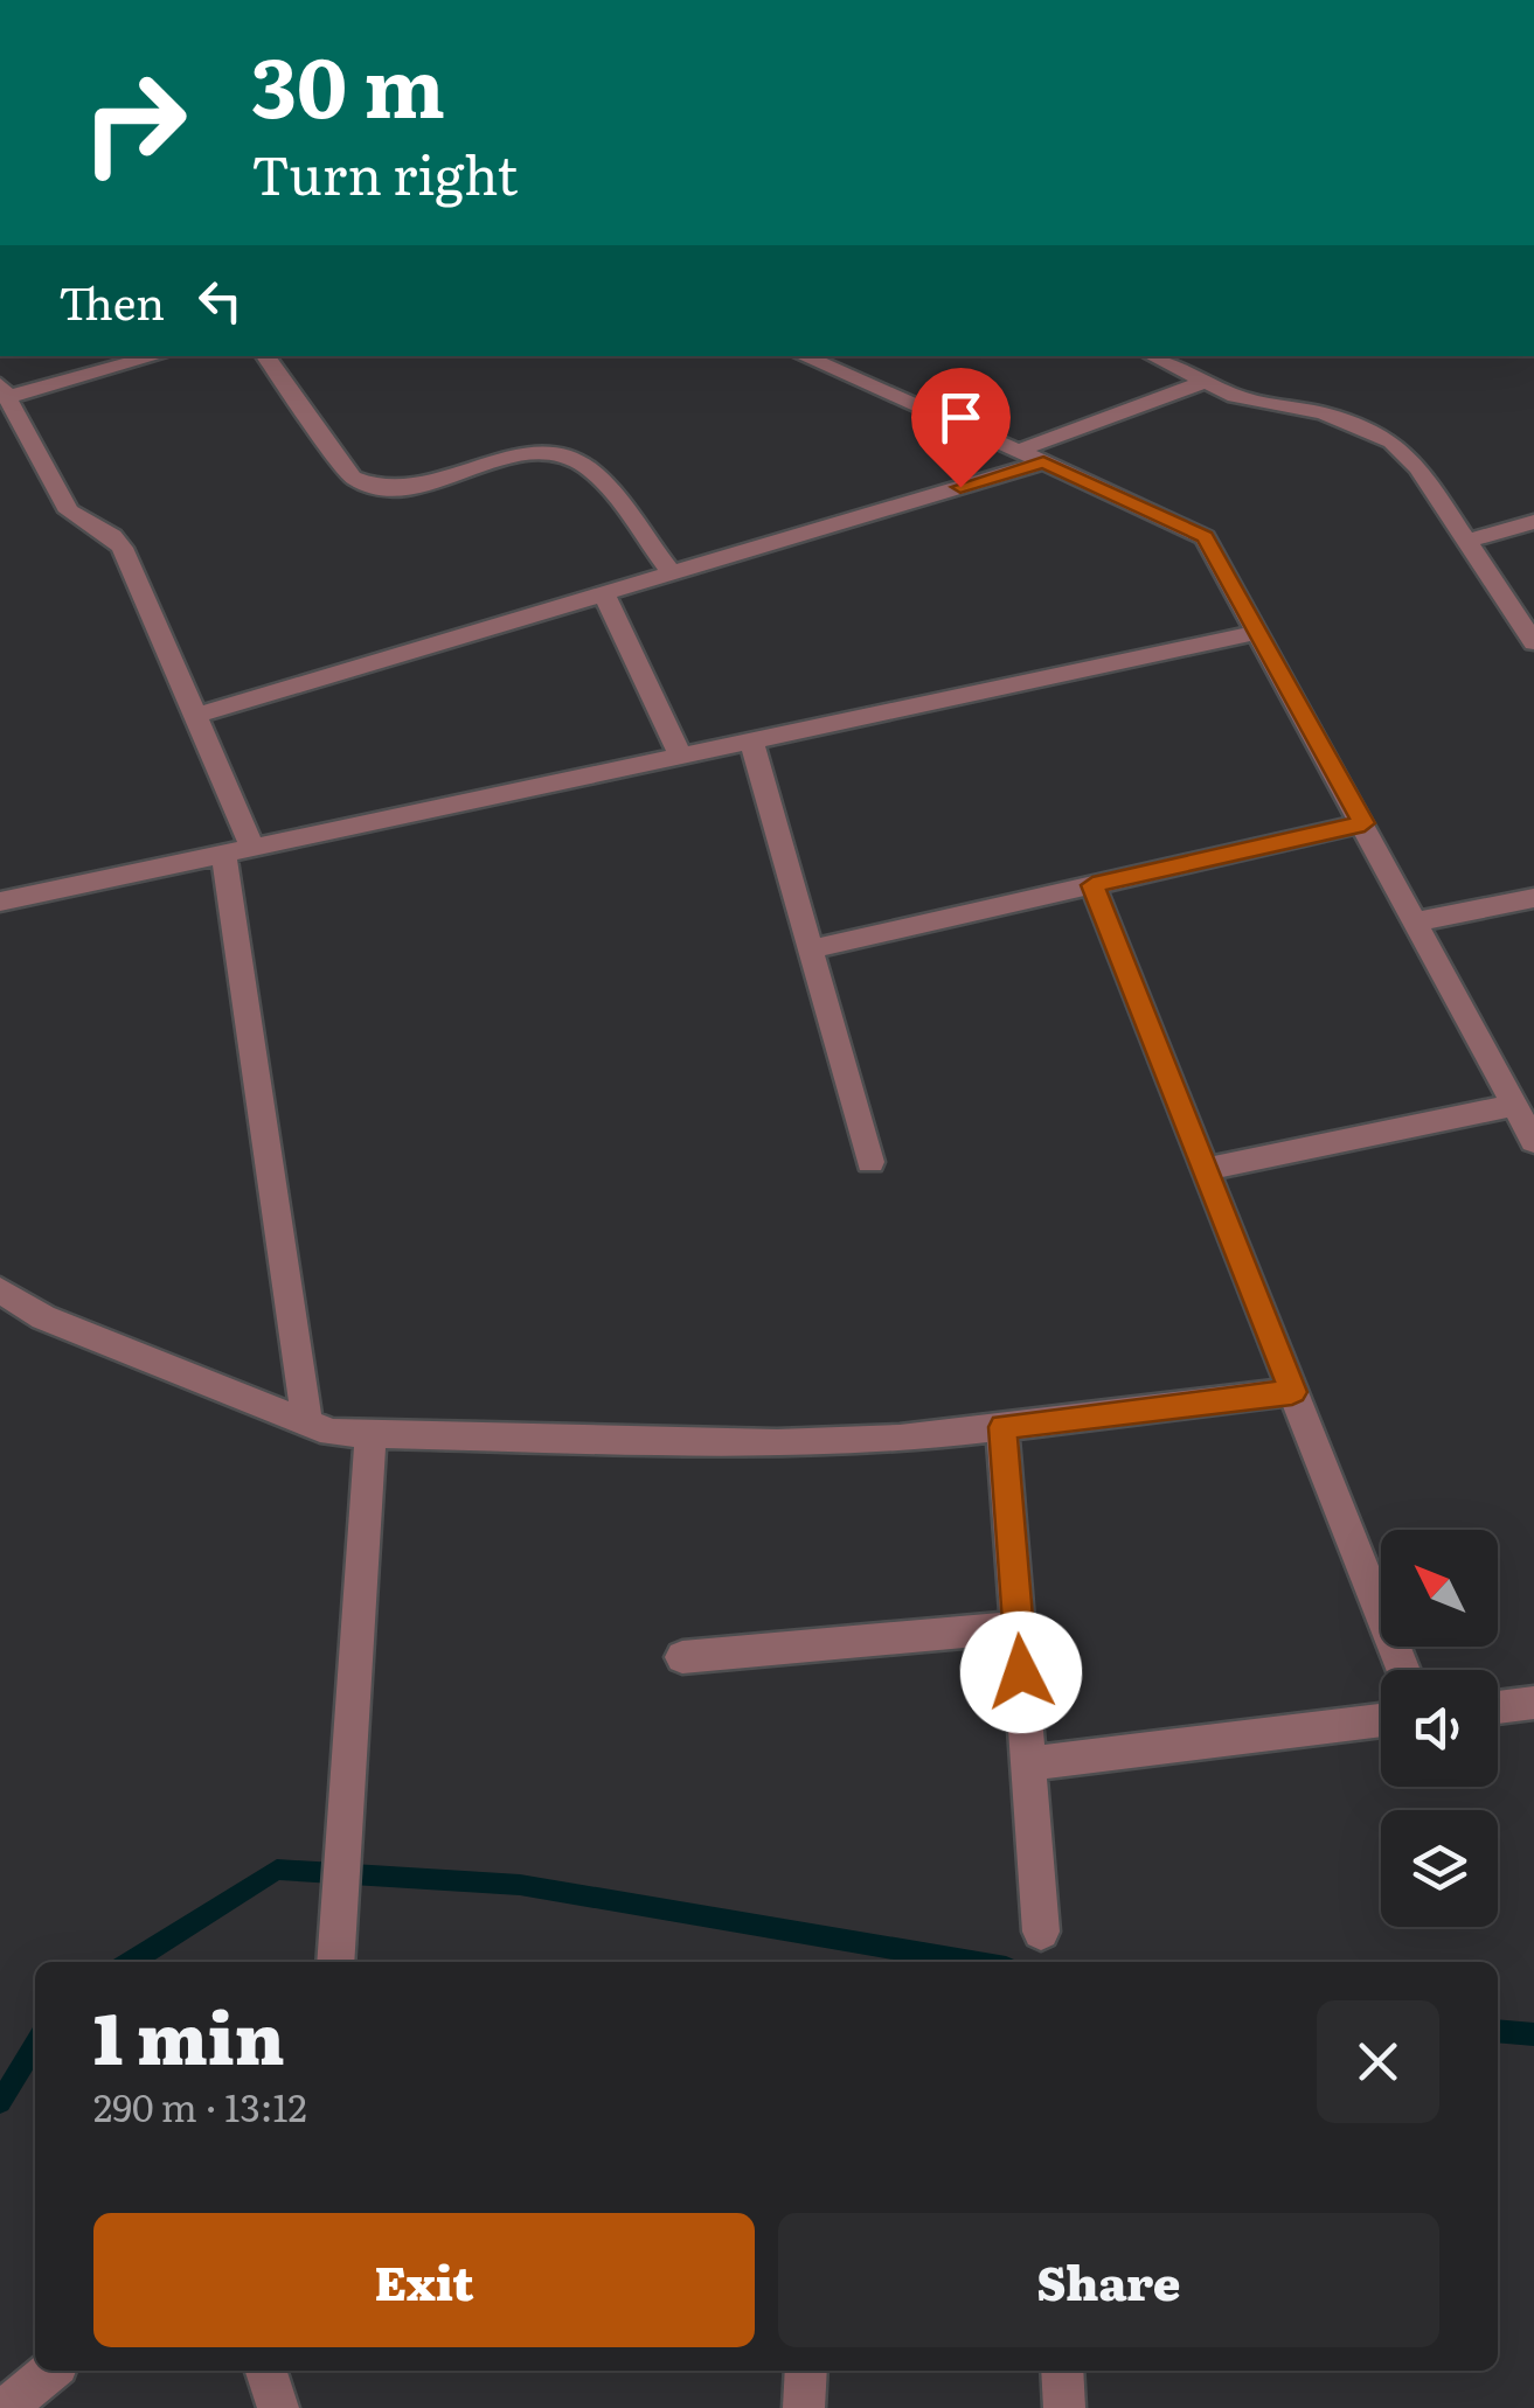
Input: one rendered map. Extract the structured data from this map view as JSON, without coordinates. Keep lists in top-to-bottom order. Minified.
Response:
{"north":"top left","page":{"turn":["30 m","Turn right"],"then":"Then","heading":["1 min","290 m · 13:12"],"buttons":["Exit","Share"]}}
